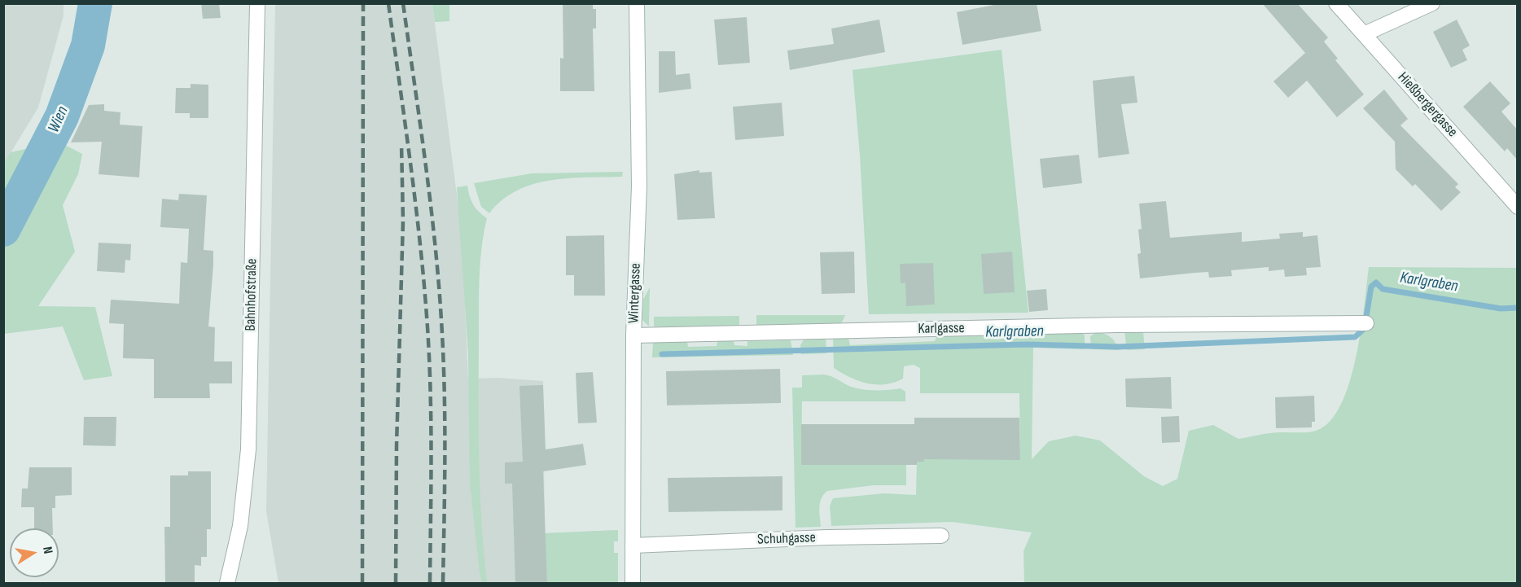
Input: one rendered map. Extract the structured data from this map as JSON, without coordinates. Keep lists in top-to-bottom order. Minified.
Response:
{"streets":{"street":["Hießbergergasse","Wintergasse","Bahnhofstraße","Karlgasse","Schuhgasse"]},"crossings":[["Wintergasse","Karlgasse"],["Wintergasse","Schuhgasse"]],"water":["Wien","Karlgraben"],"north":"right"}
